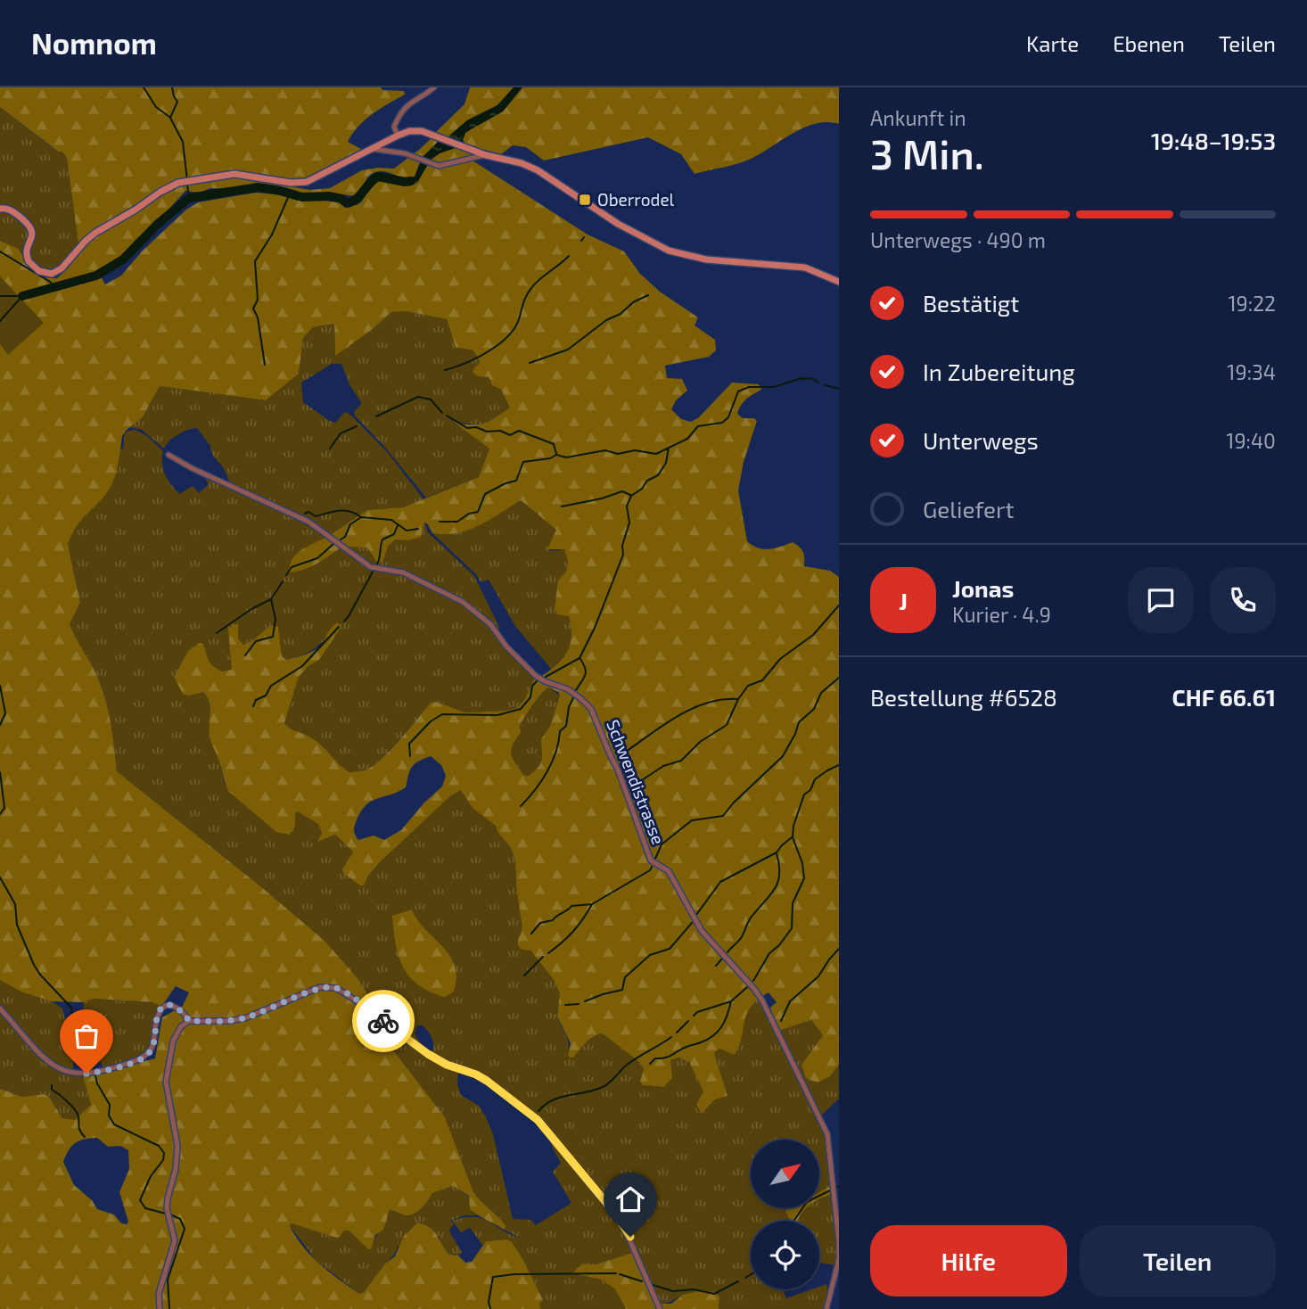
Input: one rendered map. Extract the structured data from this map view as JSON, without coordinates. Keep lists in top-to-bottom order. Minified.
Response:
{"streets":{"street":["Schwendistrasse"]},"places":{"transit":["Oberrodel"]},"north":"top right","page":{"header":"Nomnom","nav":["Karte","Ebenen","Teilen"],"heading":["3 Min.","Ankunft in","19:48–19:53"],"panel":["Jonas","Kurier · 4.9","Bestellung #6528","CHF 66.61"],"bar":"Unterwegs · 490 m","list":[["Bestätigt","19:22"],["In Zubereitung","19:34"],["Unterwegs","19:40"],"Geliefert"],"round":"J","buttons":["Hilfe","Teilen"]}}
